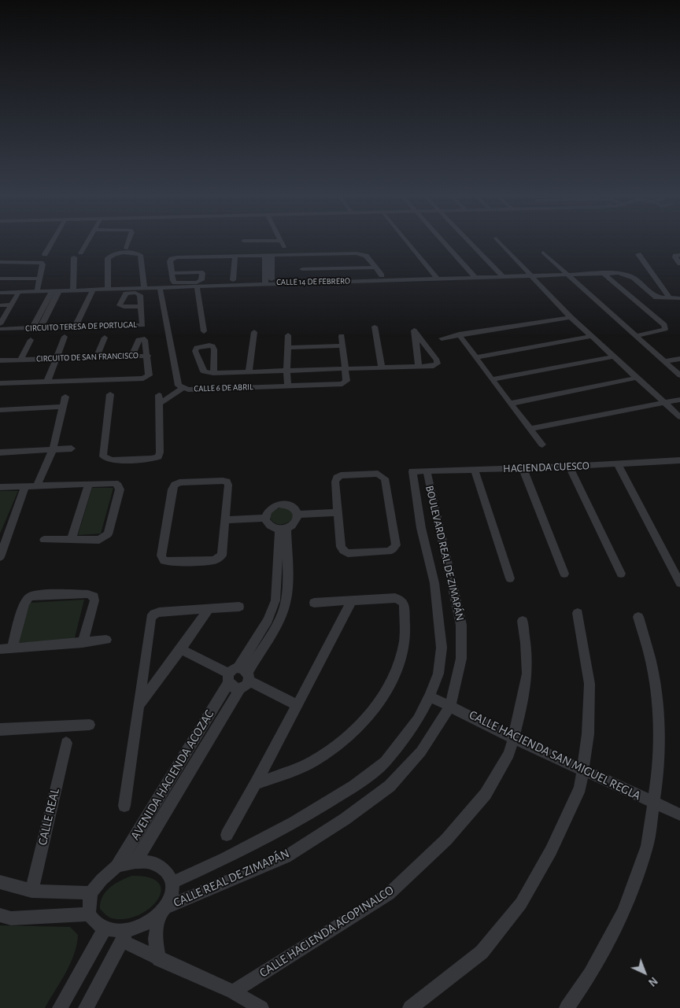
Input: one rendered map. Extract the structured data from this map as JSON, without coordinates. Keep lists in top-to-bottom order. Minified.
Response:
{"streets":{"street":["CALLE 14 DE FEBRERO","CIRCUITO TERESA DE PORTUGAL","CIRCUITO DE SAN FRANCISCO","CALLE 6 DE ABRIL","HACIENDA CUESCO","BOULEVARD REAL DE ZIMAPÁN","CALLE HACIENDA SAN MIGUEL REGLA","AVENIDA HACIENDA ACOZAC","CALLE REAL","CALLE REAL DE ZIMAPÁN","CALLE HACIENDA ACOPINALCO"]},"crossings":[["CALLE 14 DE FEBRERO","CALLE 6 DE ABRIL"],["HACIENDA CUESCO","BOULEVARD REAL DE ZIMAPÁN"],["BOULEVARD REAL DE ZIMAPÁN","CALLE HACIENDA SAN MIGUEL REGLA"],["BOULEVARD REAL DE ZIMAPÁN","CALLE REAL DE ZIMAPÁN"],["CALLE HACIENDA SAN MIGUEL REGLA","CALLE REAL DE ZIMAPÁN"],["CALLE HACIENDA SAN MIGUEL REGLA","CALLE HACIENDA ACOPINALCO"],["AVENIDA HACIENDA ACOZAC","CALLE REAL DE ZIMAPÁN"]],"north":"bottom right"}
